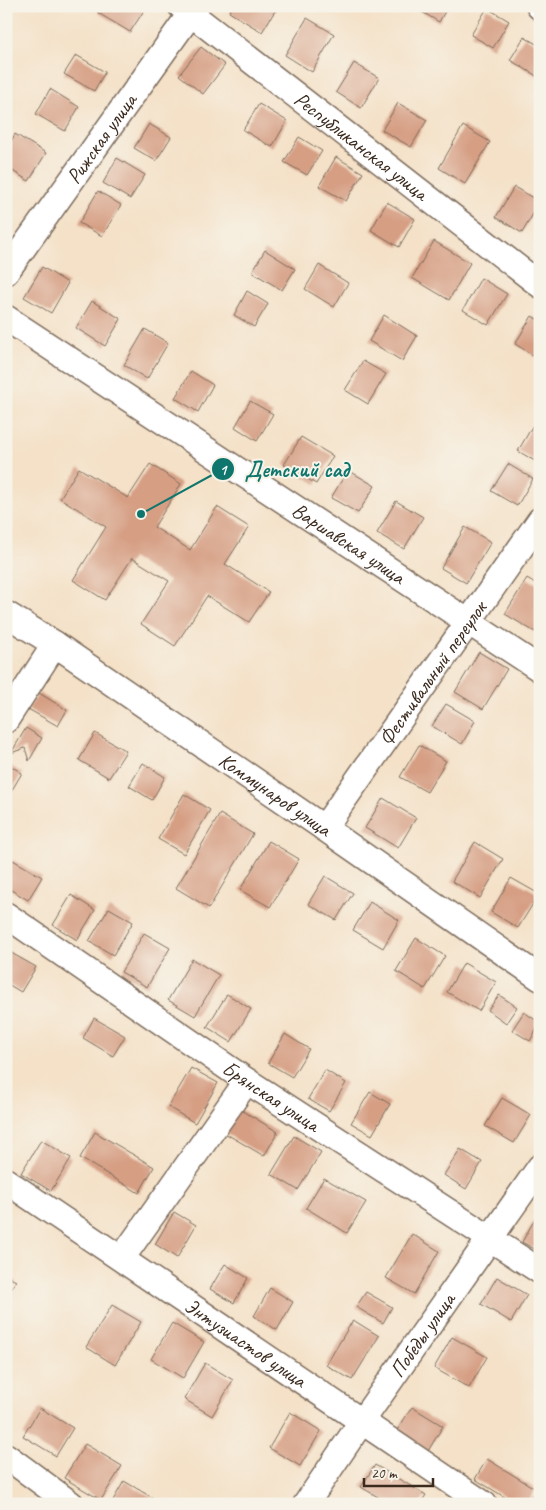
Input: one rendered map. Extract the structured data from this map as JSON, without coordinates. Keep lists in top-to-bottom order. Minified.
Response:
{"streets":{"street":["Рижская улица","Республиканская улица","Варшавская улица","Фестивальный переулок","Коммунаров улица","Брянская улица","Победы улица","Энтузиастов улица"]},"crossings":[["Рижская улица","Республиканская улица"],["Варшавская улица","Фестивальный переулок"],["Фестивальный переулок","Коммунаров улица"],["Брянская улица","Победы улица"],["Победы улица","Энтузиастов улица"]],"places":["Детский сад"],"scale_bar":"20 m"}
